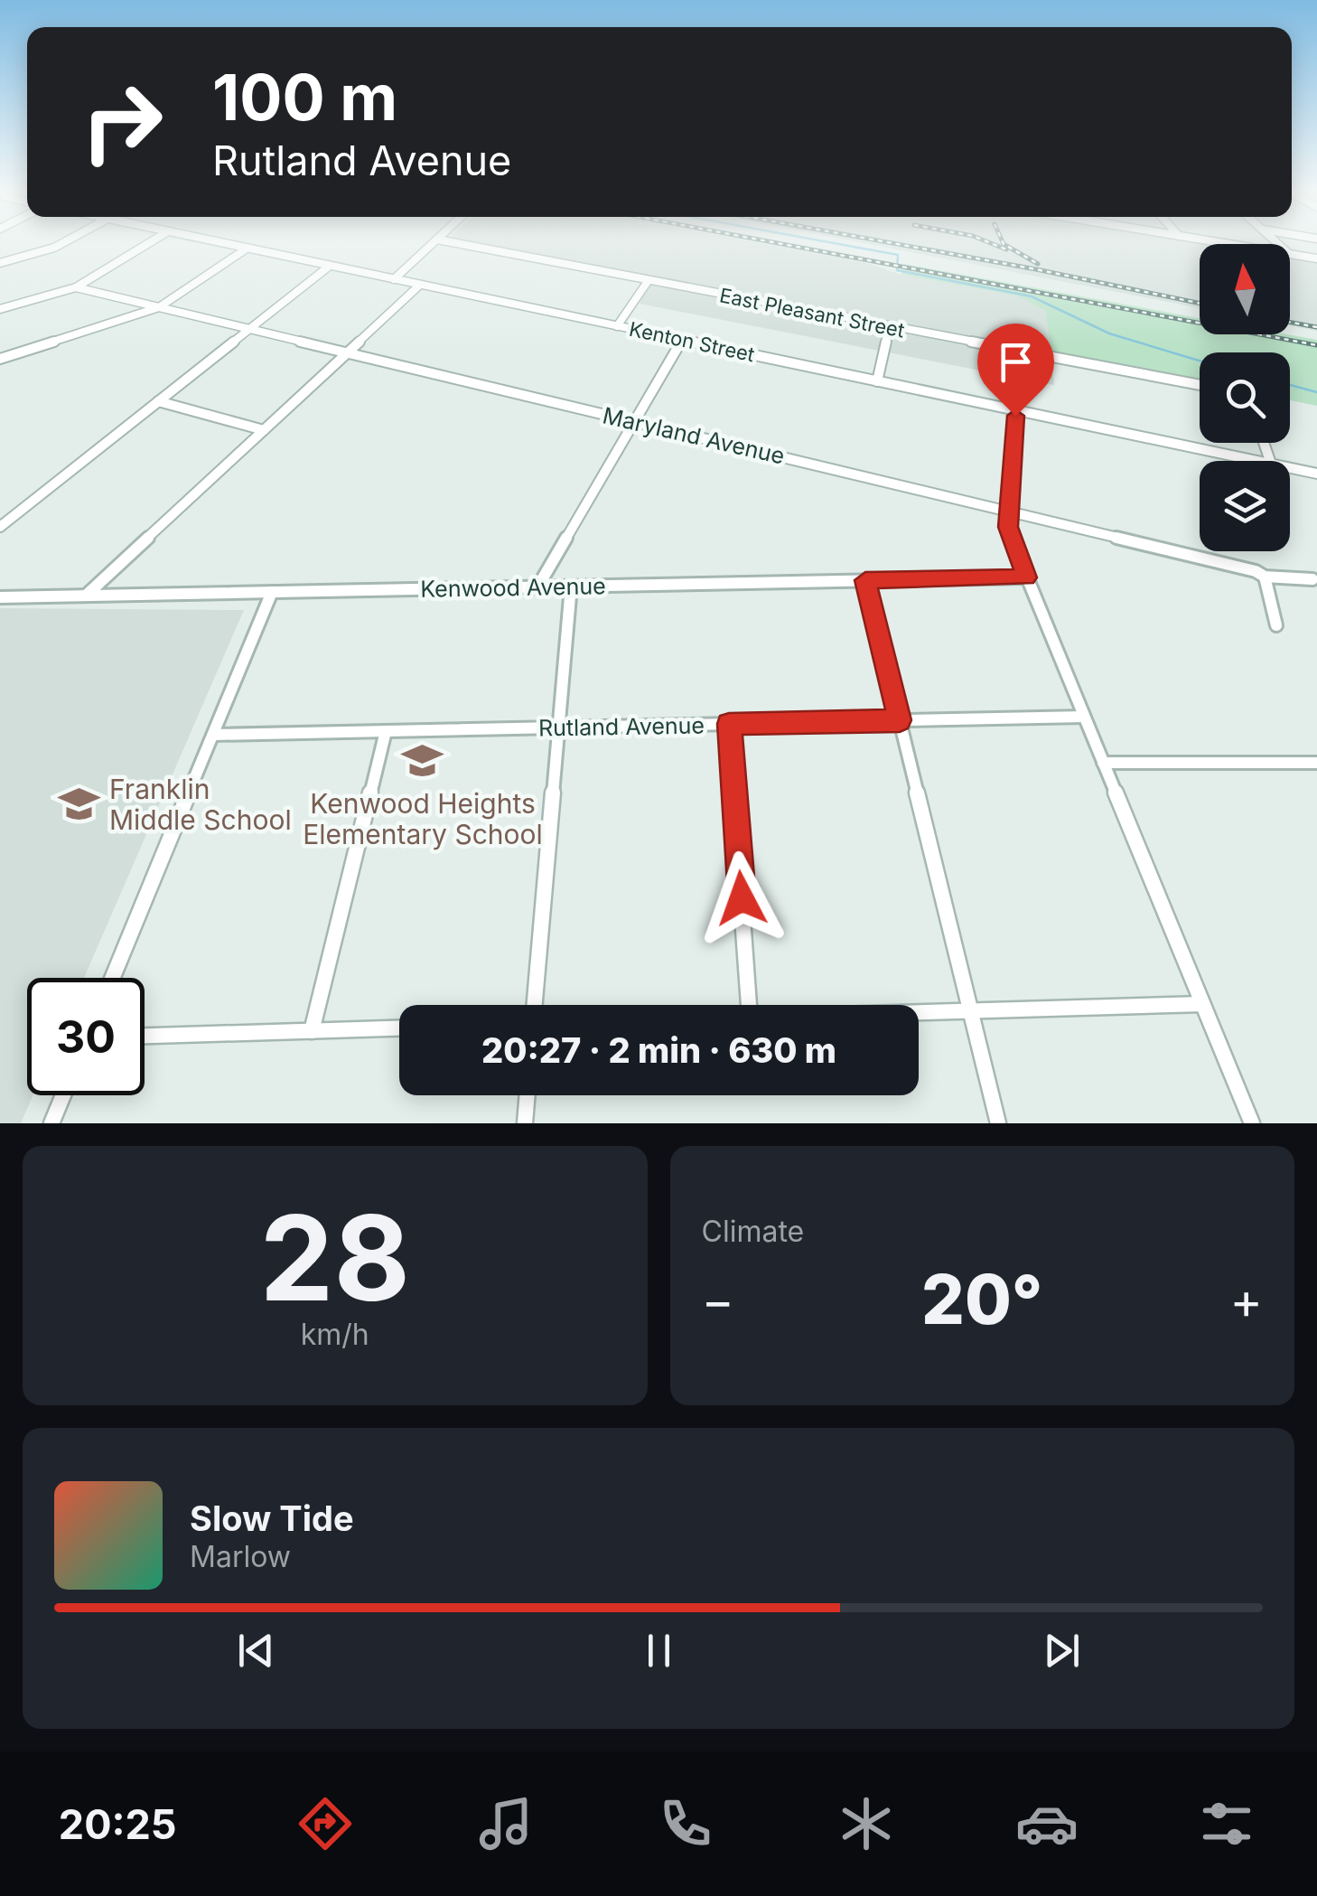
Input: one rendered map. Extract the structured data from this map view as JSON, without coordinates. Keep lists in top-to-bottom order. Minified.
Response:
{"streets":{"street":["East Pleasant Street","Kenton Street","Maryland Avenue","Kenwood Avenue","Rutland Avenue"]},"places":{"school or university":["Kenwood Heights Elementary School","Franklin Middle School"]},"north":"top","page":{"turn":["100 m","Rutland Avenue"],"limit":"30","trip":"20:27 · 2 min · 630 m","tile":[["28","km/h"],"Climate"],"heat":["−","20°","+"],"song":["Slow Tide","Marlow"],"tabs":"20:25"}}
